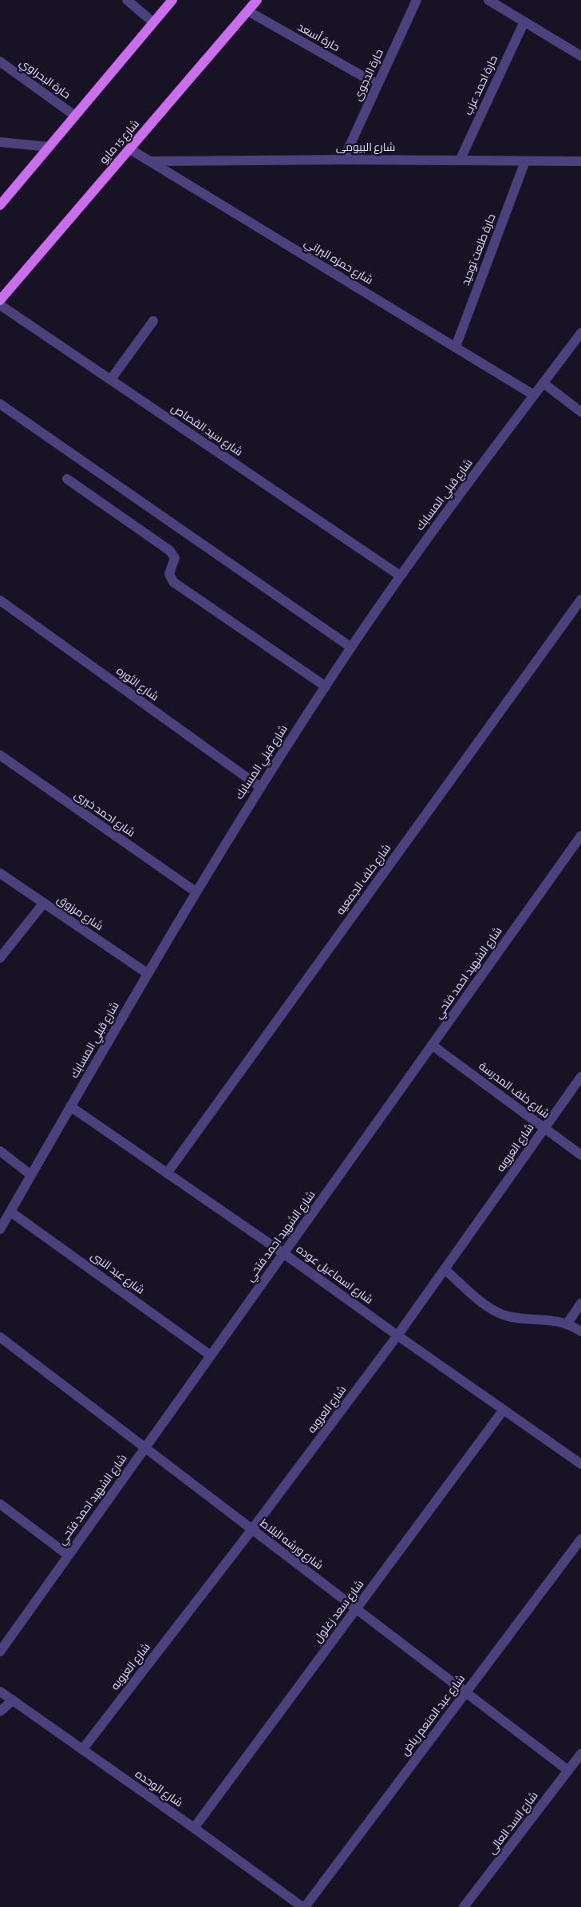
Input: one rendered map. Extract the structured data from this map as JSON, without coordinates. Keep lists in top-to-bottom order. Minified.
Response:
{"streets":{"main road":["شارع 15 مايو"],"street":["حارة أسعد","حارة الدجوى","حارة البحراوي","حارة احمد عزب","شارع البيومى","حارة طلعت توحيد","شارع حمزه البراني","شارع سيد القصاص","شارع قبلي المسابك","شارع الثوره","شارع احمد خيرى","شارع خلف الجمعيه","شارع مرزوق","شارع الشهيد احمد فتحي","شارع خلف المدرسة","شارع العروبه","شارع عبد النبى","شارع اسماعيل عوده","شارع ورشه البلاط","شارع سعد زغلول","شارع عبد المنعم رياض","شارع الوحده","شارع السد العالى"]},"crossings":[["حارة أسعد","حارة الدجوى"],["حارة أسعد","شارع 15 مايو"],["حارة الدجوى","شارع البيومى"],["حارة احمد عزب","شارع البيومى"],["شارع 15 مايو","شارع حمزه البراني"],["شارع البيومى","حارة طلعت توحيد"],["شارع البيومى","شارع حمزه البراني"],["حارة طلعت توحيد","شارع حمزه البراني"],["شارع حمزه البراني","شارع قبلي المسابك"],["شارع سيد القصاص","شارع قبلي المسابك"],["شارع قبلي المسابك","شارع الثوره"],["شارع قبلي المسابك","شارع احمد خيرى"],["شارع قبلي المسابك","شارع مرزوق"],["شارع قبلي المسابك","شارع عبد النبى"],["شارع قبلي المسابك","شارع اسماعيل عوده"],["شارع خلف الجمعيه","شارع اسماعيل عوده"],["شارع الشهيد احمد فتحي","شارع خلف المدرسة"],["شارع الشهيد احمد فتحي","شارع عبد النبى"],["شارع الشهيد احمد فتحي","شارع اسماعيل عوده"],["شارع الشهيد احمد فتحي","شارع ورشه البلاط"],["شارع خلف المدرسة","شارع العروبه"],["شارع العروبه","شارع اسماعيل عوده"],["شارع العروبه","شارع ورشه البلاط"],["شارع العروبه","شارع الوحده"],["شارع اسماعيل عوده","شارع سعد زغلول"],["شارع ورشه البلاط","شارع سعد زغلول"],["شارع ورشه البلاط","شارع عبد المنعم رياض"],["شارع ورشه البلاط","شارع السد العالى"],["شارع سعد زغلول","شارع الوحده"],["شارع عبد المنعم رياض","شارع الوحده"]]}
